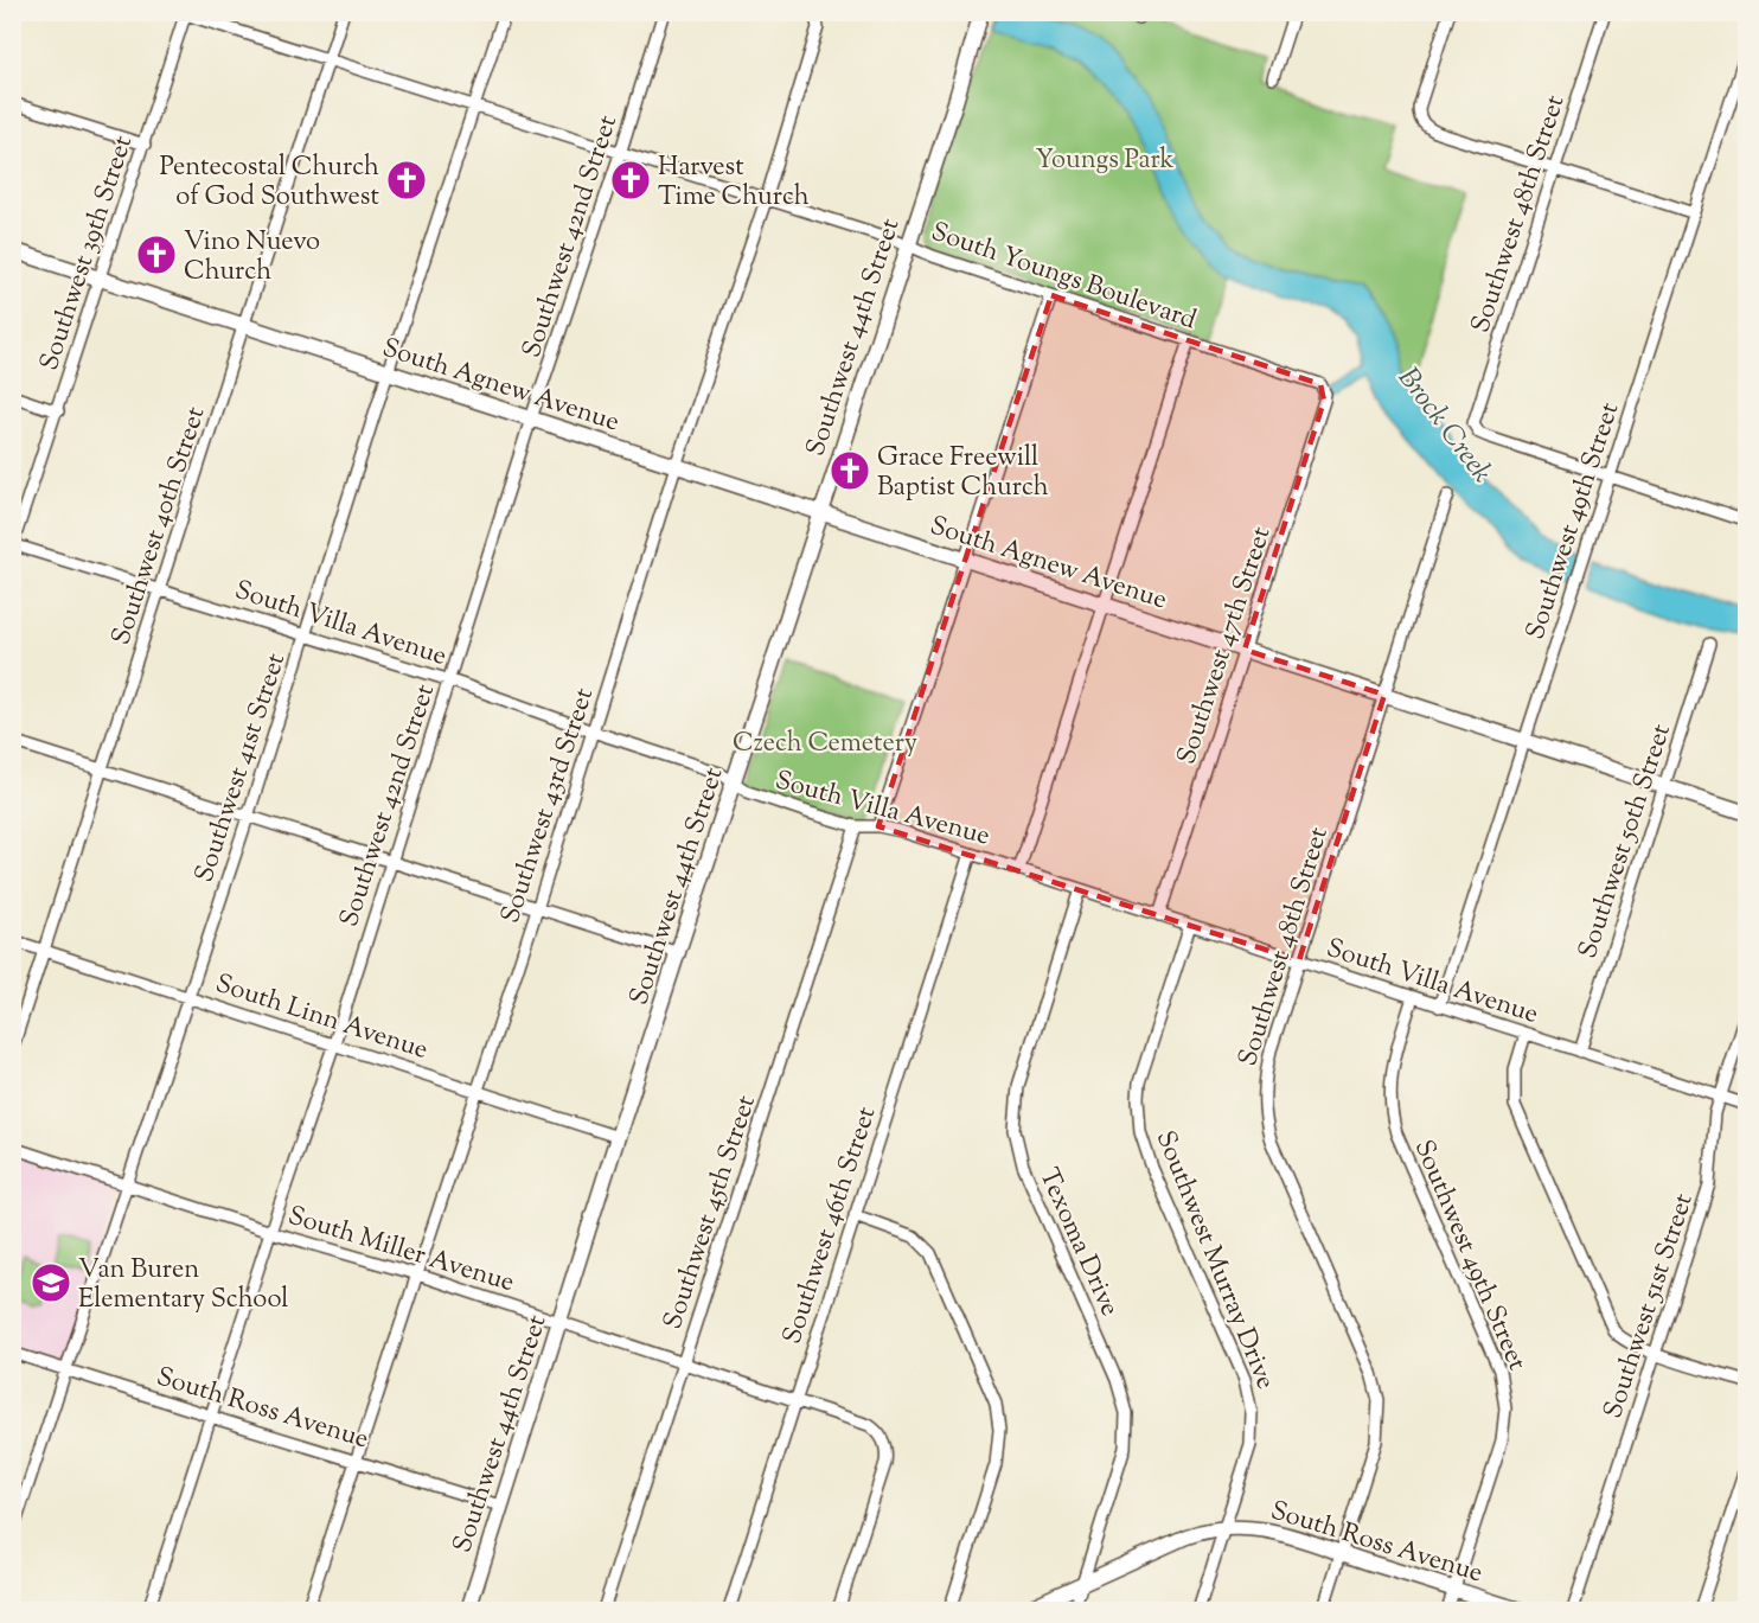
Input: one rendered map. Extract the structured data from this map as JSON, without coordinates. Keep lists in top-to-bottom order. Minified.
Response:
{"streets":{"street":["Southwest 48th Street","Southwest 42nd Street","Southwest 39th Street","South Youngs Boulevard","Southwest 44th Street","South Agnew Avenue","Southwest 49th Street","Southwest 40th Street","South Villa Avenue","Southwest 47th Street","Southwest 41st Street","Southwest 43rd Street","Southwest 50th Street","South Linn Avenue","Southwest 45th Street","Southwest 46th Street","Texoma Drive","South Miller Avenue","Southwest Murray Drive","Southwest 51st Street","South Ross Avenue"]},"crossings":[["Southwest 48th Street","South Agnew Avenue"],["Southwest 48th Street","Southwest 49th Street"],["Southwest 48th Street","South Villa Avenue"],["Southwest 48th Street","South Ross Avenue"],["Southwest 42nd Street","South Youngs Boulevard"],["Southwest 42nd Street","South Agnew Avenue"],["Southwest 42nd Street","South Villa Avenue"],["Southwest 42nd Street","South Linn Avenue"],["Southwest 42nd Street","South Miller Avenue"],["Southwest 42nd Street","South Ross Avenue"],["Southwest 39th Street","South Youngs Boulevard"],["Southwest 39th Street","South Agnew Avenue"],["Southwest 39th Street","South Villa Avenue"],["South Youngs Boulevard","Southwest 44th Street"],["South Youngs Boulevard","Southwest 40th Street"],["South Youngs Boulevard","Southwest 47th Street"],["South Youngs Boulevard","Southwest 41st Street"],["South Youngs Boulevard","Southwest 43rd Street"],["Southwest 44th Street","South Agnew Avenue"],["Southwest 44th Street","South Villa Avenue"],["Southwest 44th Street","South Linn Avenue"],["Southwest 44th Street","South Miller Avenue"],["Southwest 44th Street","South Ross Avenue"],["South Agnew Avenue","Southwest 49th Street"],["South Agnew Avenue","Southwest 40th Street"],["South Agnew Avenue","Southwest 47th Street"],["South Agnew Avenue","Southwest 41st Street"],["South Agnew Avenue","Southwest 43rd Street"],["South Agnew Avenue","Southwest 50th Street"],["Southwest 49th Street","South Villa Avenue"],["Southwest 49th Street","South Ross Avenue"],["Southwest 40th Street","South Villa Avenue"],["Southwest 40th Street","South Linn Avenue"],["South Villa Avenue","Southwest 47th Street"],["South Villa Avenue","Southwest 41st Street"],["South Villa Avenue","Southwest 43rd Street"],["South Villa Avenue","Southwest 50th Street"],["South Villa Avenue","Southwest 45th Street"],["South Villa Avenue","Southwest 46th Street"],["South Villa Avenue","Texoma Drive"],["South Villa Avenue","Southwest Murray Drive"],["South Villa Avenue","Southwest 51st Street"],["Southwest 41st Street","South Linn Avenue"],["Southwest 41st Street","South Miller Avenue"],["Southwest 41st Street","South Ross Avenue"],["Southwest 43rd Street","South Linn Avenue"],["Southwest 43rd Street","South Miller Avenue"],["Southwest 43rd Street","South Ross Avenue"],["Southwest 45th Street","South Miller Avenue"],["Southwest 46th Street","South Miller Avenue"],["Texoma Drive","South Ross Avenue"],["Southwest Murray Drive","South Ross Avenue"]],"water":["Brock Creek"],"parks":["Youngs Park","Czech Cemetery"],"places":{"church":["Pentecostal Church of God Southwest","Harvest Time Church","Vino Nuevo Church","Grace Freewill Baptist Church"],"school or university":["Van Buren Elementary School"]}}
